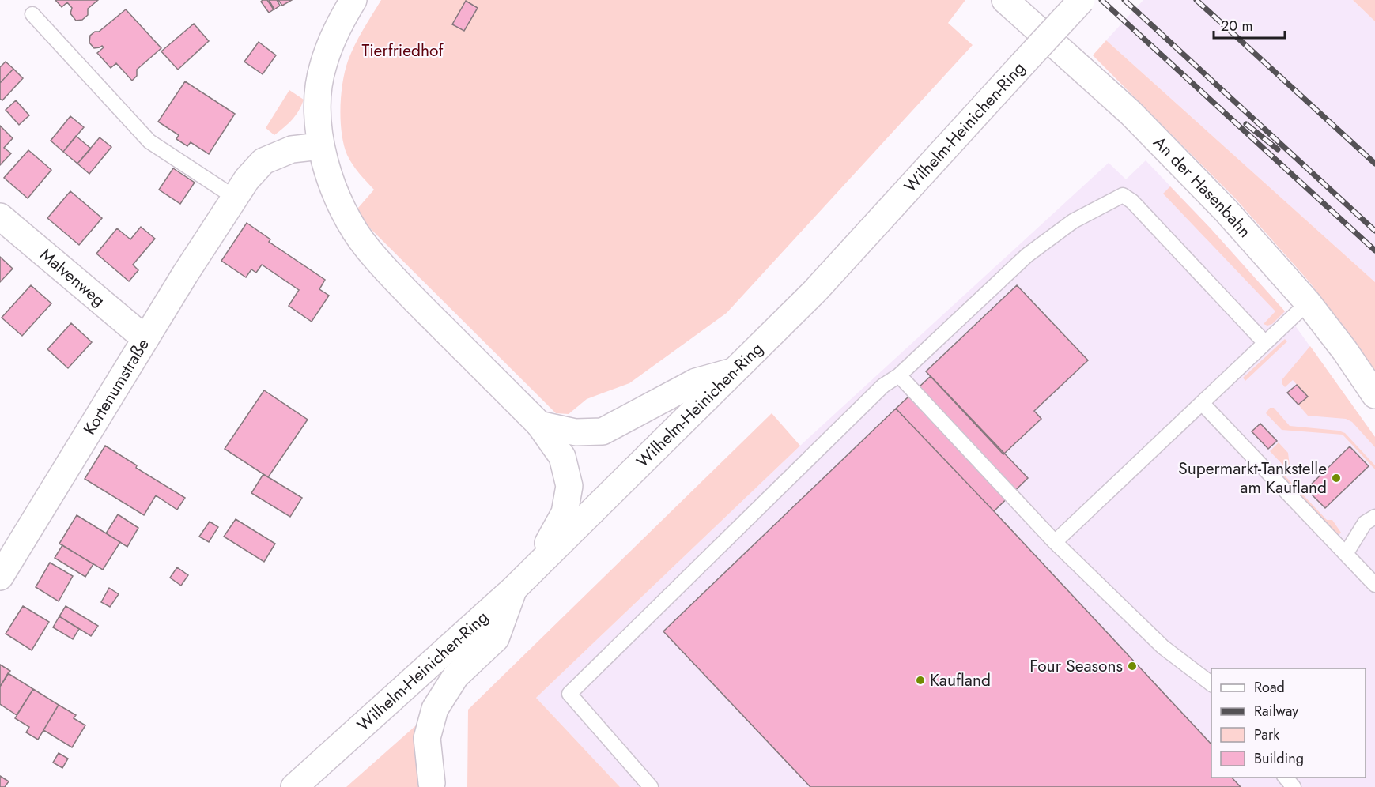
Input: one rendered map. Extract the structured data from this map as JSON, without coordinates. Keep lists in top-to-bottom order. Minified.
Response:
{"streets":{"street":["Wilhelm-Heinichen-Ring","An der Hasenbahn","Malvenweg","Kortenumstraße"]},"crossings":[["Malvenweg","Kortenumstraße"]],"parks":["Tierfriedhof"],"places":["Supermarkt-Tankstelle am Kaufland","Four Seasons","Kaufland"],"legend":["Road","Railway","Park","Building"],"scale_bar":"20 m"}
